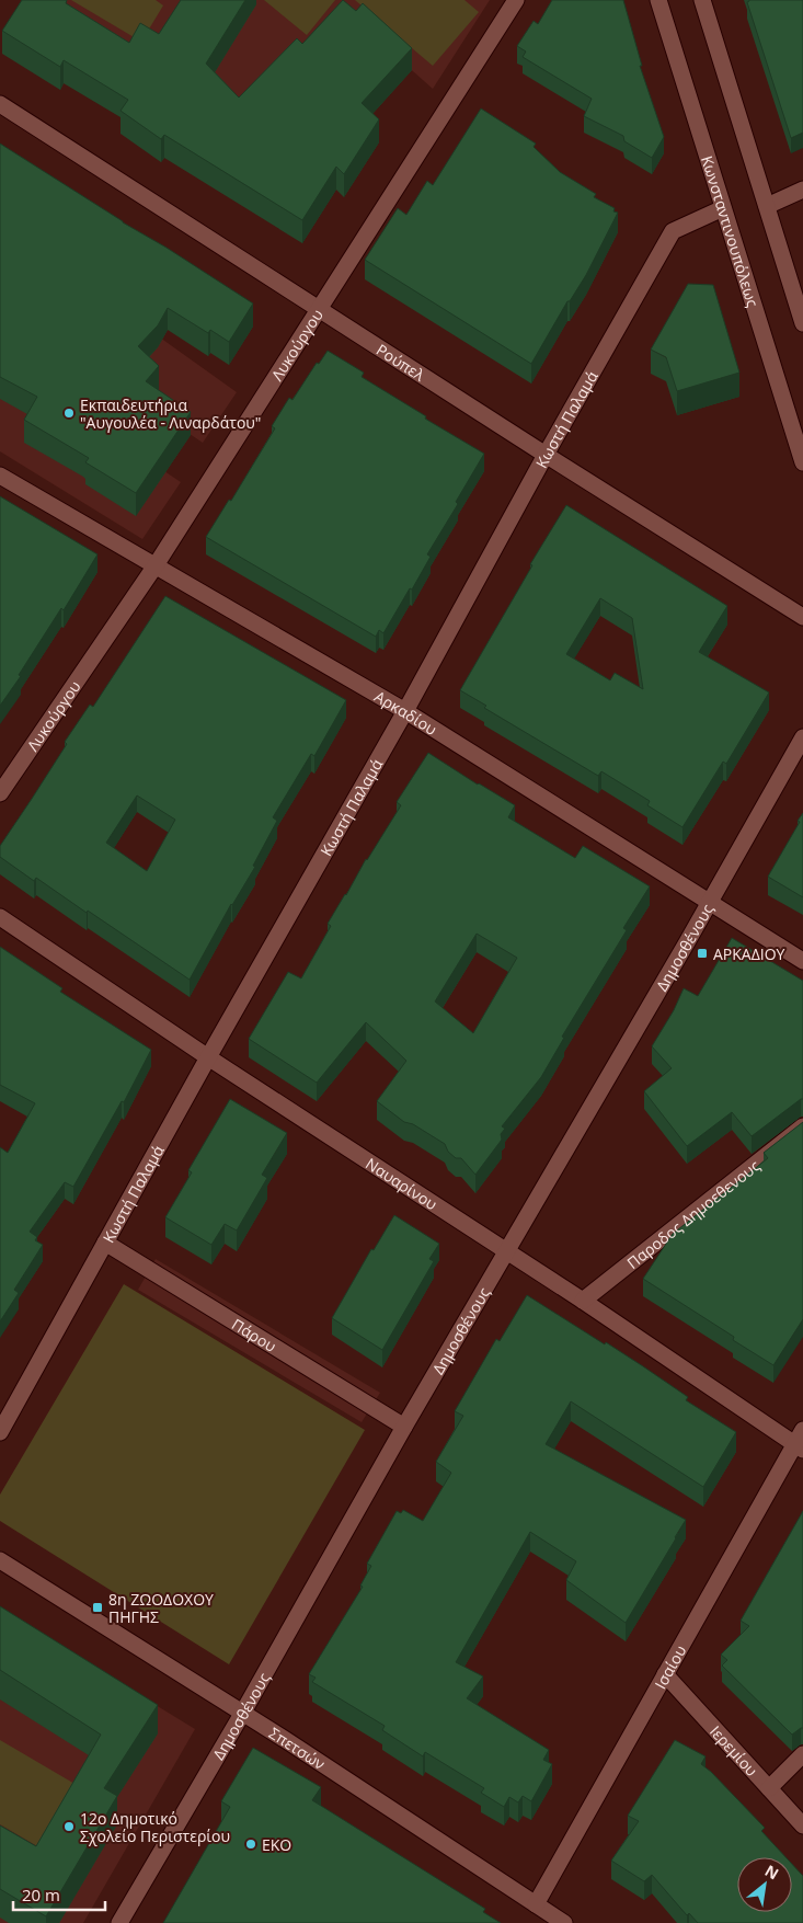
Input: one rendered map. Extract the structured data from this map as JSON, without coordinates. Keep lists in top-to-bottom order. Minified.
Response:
{"streets":{"street":["Κωνσταντινουπόλεως","Λυκούργου","Ρούπελ","Κωστή Παλαμά","Αρκαδίου","Δημοσθένους","Ναυαρίνου","Παροδος Δημοεθενους","Πάρου","Ισαίου","Σπετσών","Ιερεμίου"]},"crossings":[["Κωνσταντινουπόλεως","Κωστή Παλαμά"],["Λυκούργου","Ρούπελ"],["Λυκούργου","Αρκαδίου"],["Ρούπελ","Κωστή Παλαμά"],["Κωστή Παλαμά","Αρκαδίου"],["Κωστή Παλαμά","Ναυαρίνου"],["Κωστή Παλαμά","Πάρου"],["Αρκαδίου","Δημοσθένους"],["Δημοσθένους","Ναυαρίνου"],["Δημοσθένους","Πάρου"],["Δημοσθένους","Σπετσών"],["Ναυαρίνου","Παροδος Δημοεθενους"],["Ναυαρίνου","Ισαίου"],["Ισαίου","Σπετσών"],["Ισαίου","Ιερεμίου"]],"places":{"other":["Εκπαιδευτήρια \"Αυγουλέα - Λιναρδάτου\"","12ο Δημοτικό Σχολείο Περιστερίου","EKO"],"transit":["ΑΡΚΑΔΙΟΥ","8η ΖΩΟΔΟΧΟΥ ΠΗΓΗΣ"]},"scale_bar":"20 m","north":"top right"}
